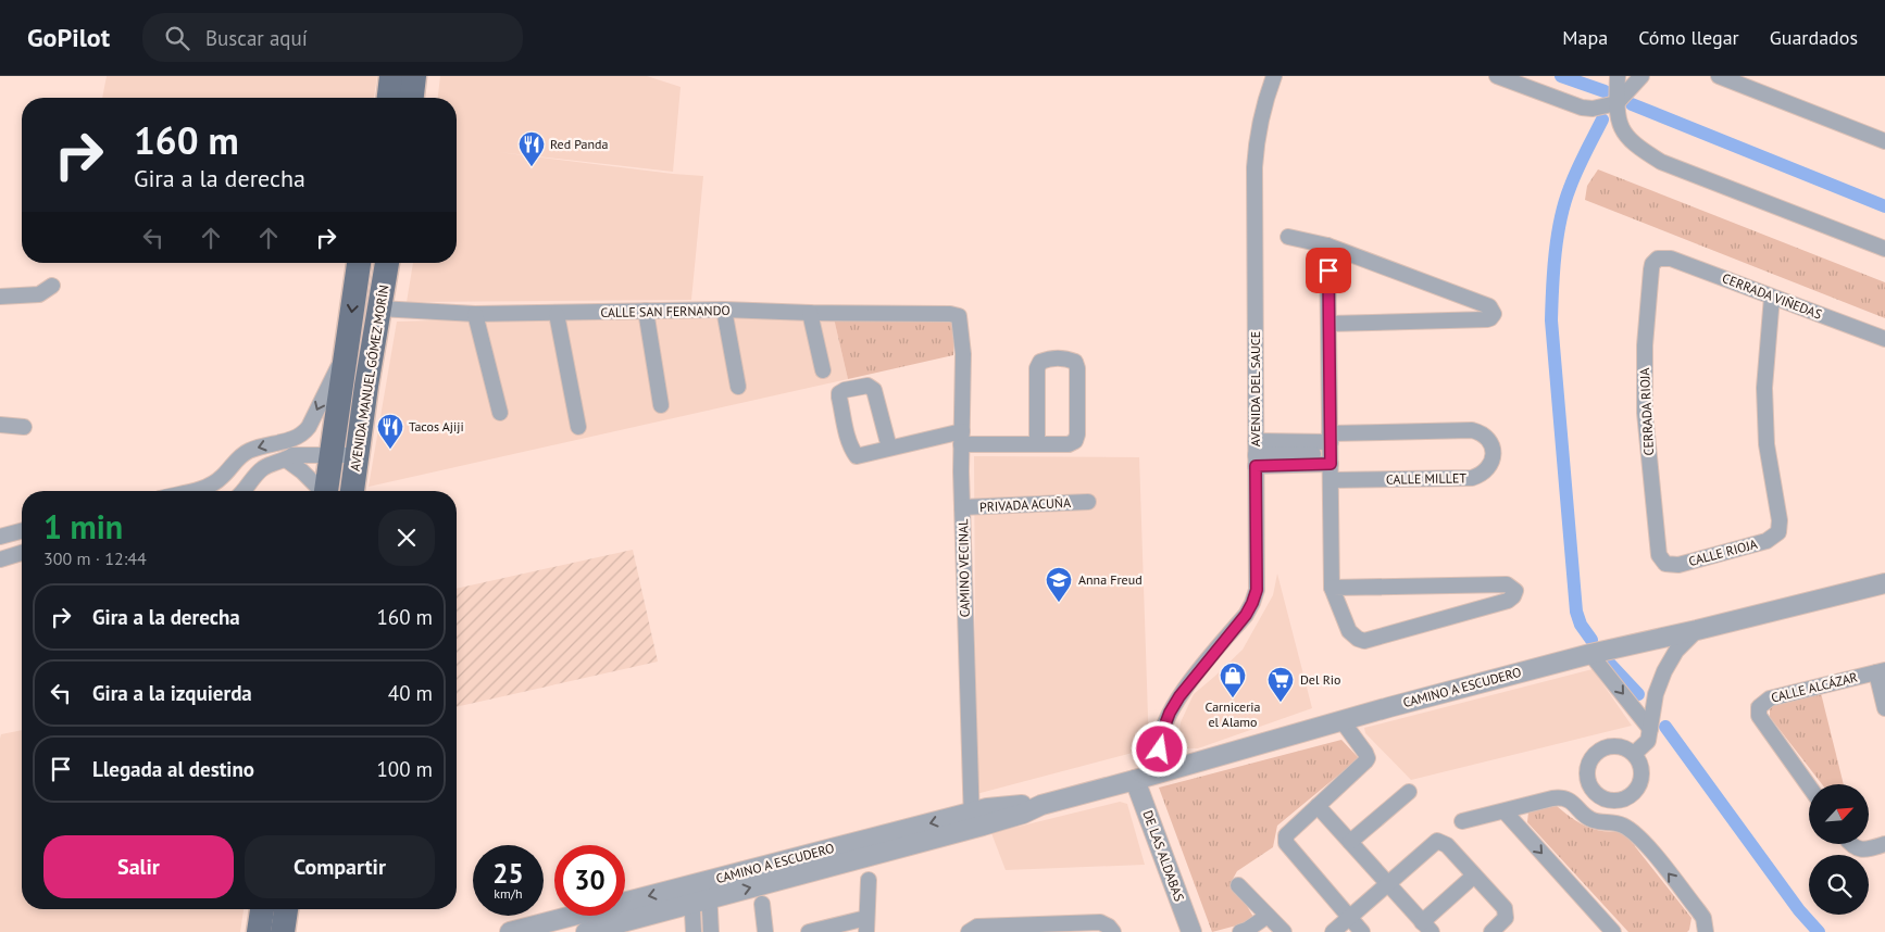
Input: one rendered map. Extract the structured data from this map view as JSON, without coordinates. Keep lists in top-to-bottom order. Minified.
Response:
{"streets":{"main road":["AVENIDA MANUEL GÓMEZ MORÍN"],"street":["CERRADA VIÑEDAS","CALLE SAN FERNANDO","AVENIDA DEL SAUCE","CERRADA RIOJA","CALLE MILLET","PRIVADA ACUÑA","CALLE RIOJA","CAMINO VECINAL","CAMINO A ESCUDERO","CALLE ALCÁZAR","DE LAS ALDABAS"]},"crossings":[["CERRADA VIÑEDAS","CERRADA RIOJA"],["CERRADA VIÑEDAS","CALLE RIOJA"],["CALLE SAN FERNANDO","AVENIDA MANUEL GÓMEZ MORÍN"],["CALLE SAN FERNANDO","CAMINO VECINAL"],["AVENIDA DEL SAUCE","CAMINO A ESCUDERO"],["CERRADA RIOJA","CALLE RIOJA"],["PRIVADA ACUÑA","CAMINO VECINAL"],["CAMINO VECINAL","CAMINO A ESCUDERO"],["CAMINO A ESCUDERO","DE LAS ALDABAS"]],"places":{"restaurant":["Red Panda","Tacos Ajiji"],"school or university":["Anna Freud"],"shop":["Carniceria el Alamo"],"supermarket":["Del Rio"]},"north":"top right","page":{"header":"GoPilot","search":"Buscar aquí","nav":["Mapa","Cómo llegar","Guardados"],"turn":["160 m","Gira a la derecha"],"heading":["1 min","300 m · 12:44"],"list":[{"name":"Gira a la derecha","value":"160 m"},{"name":"Gira a la izquierda","value":"40 m"},{"name":"Llegada al destino","value":"100 m"}],"buttons":["Salir","Compartir"],"speed":"25 km/h","limit":"30"}}
